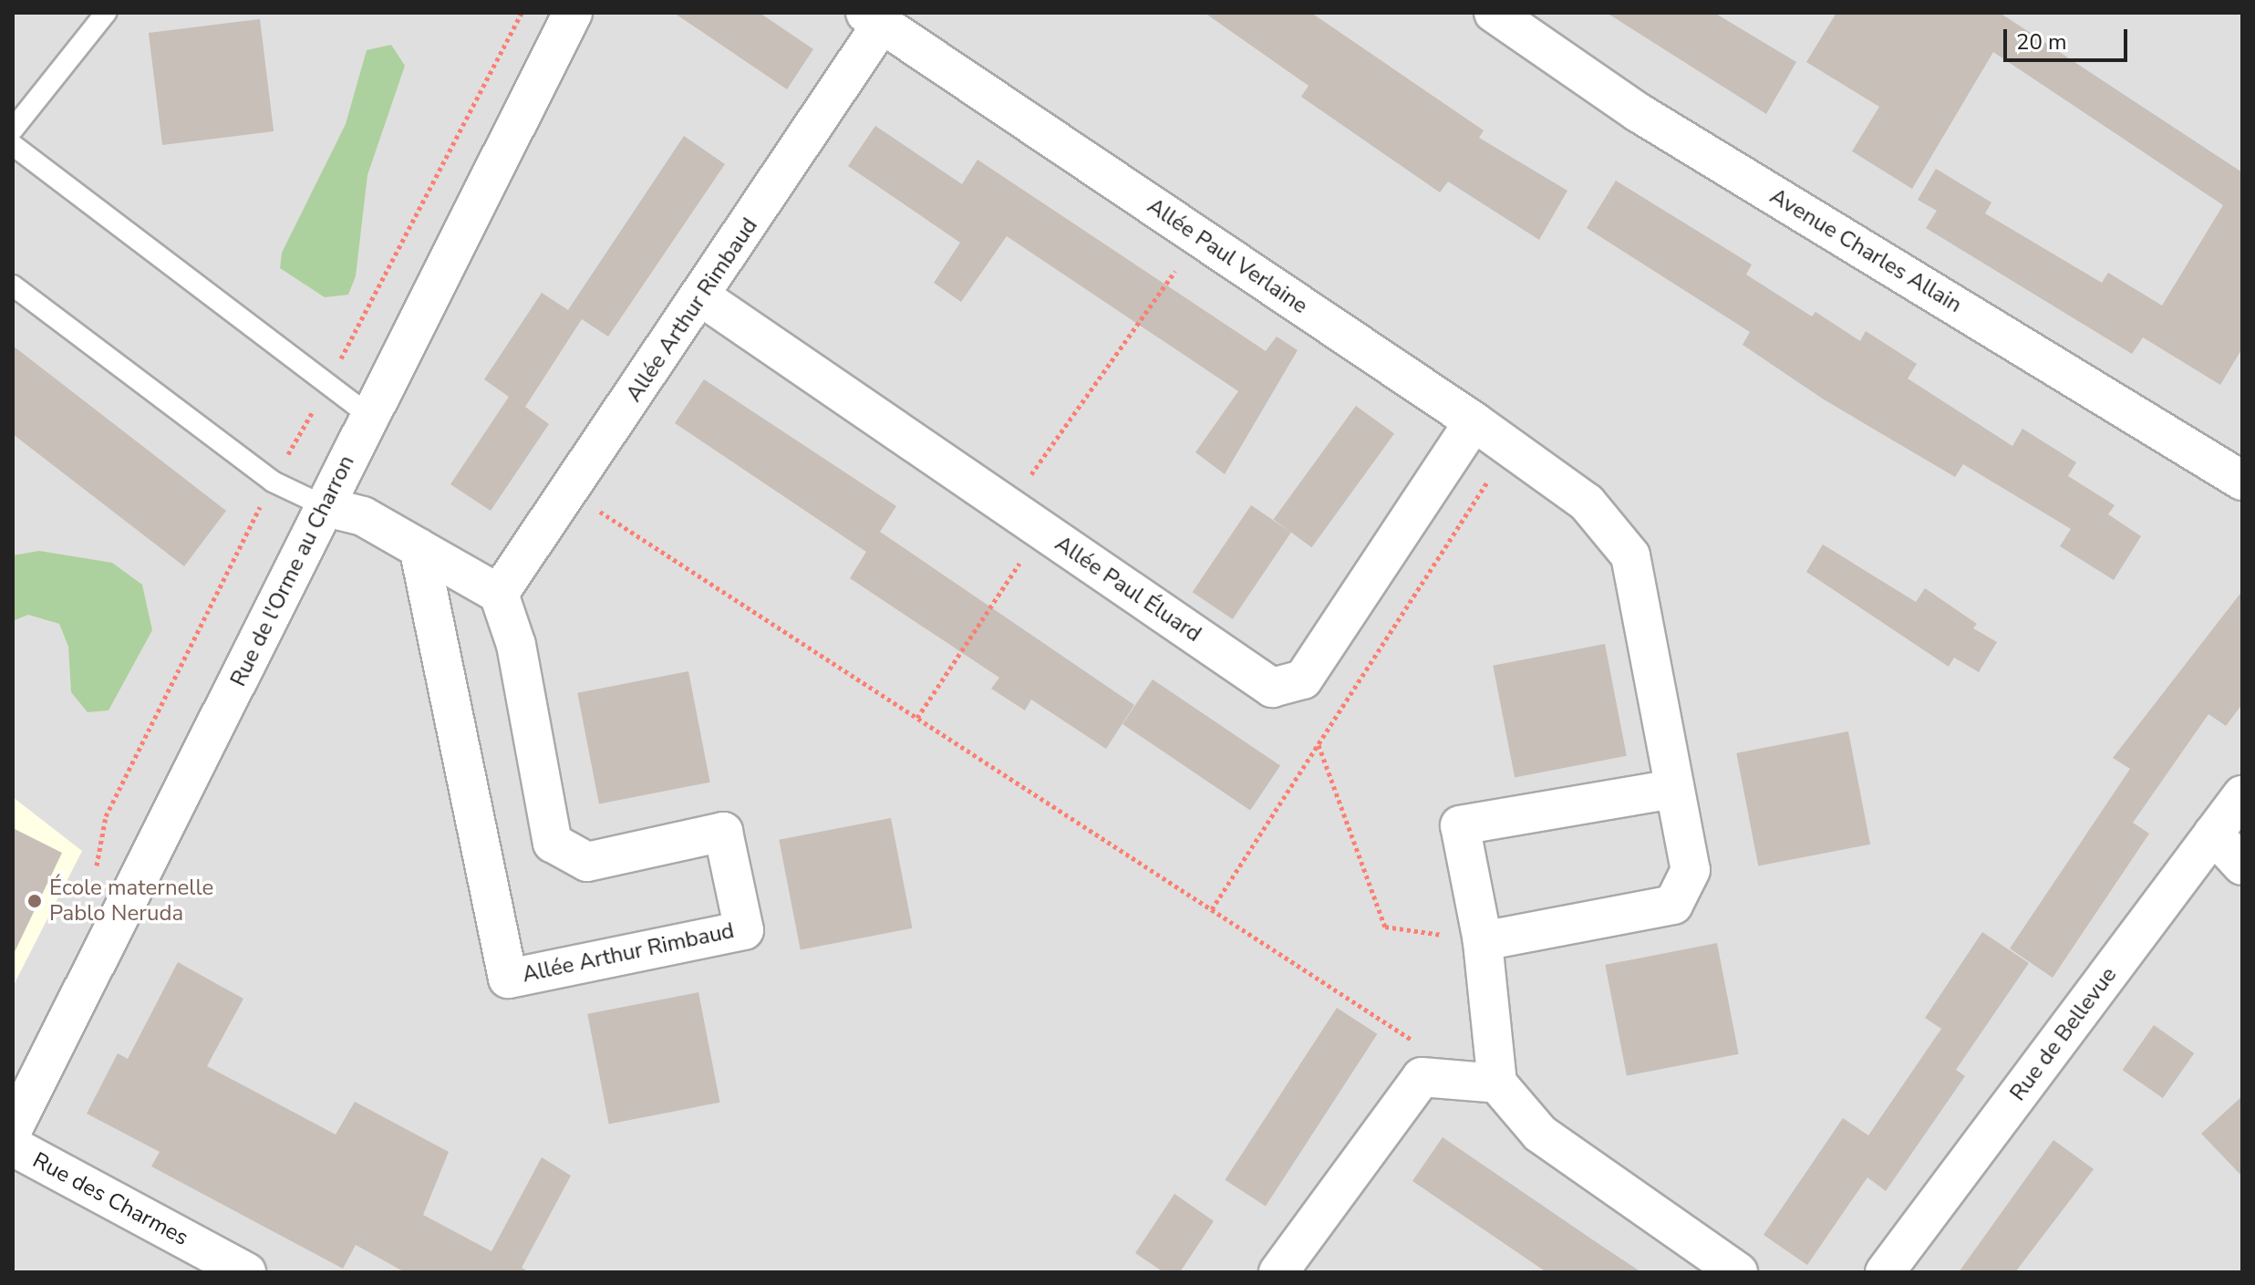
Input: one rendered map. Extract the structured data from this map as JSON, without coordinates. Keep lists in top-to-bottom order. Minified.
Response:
{"streets":{"street":["Avenue Charles Allain","Allée Paul Verlaine","Allée Arthur Rimbaud","Rue de l'Orme au Charron","Allée Paul Éluard","Rue de Bellevue","Rue des Charmes"]},"crossings":[["Allée Paul Verlaine","Allée Arthur Rimbaud"],["Allée Paul Verlaine","Allée Paul Éluard"],["Allée Arthur Rimbaud","Allée Paul Éluard"]],"places":["École maternelle Pablo Neruda"],"scale_bar":"20 m"}
